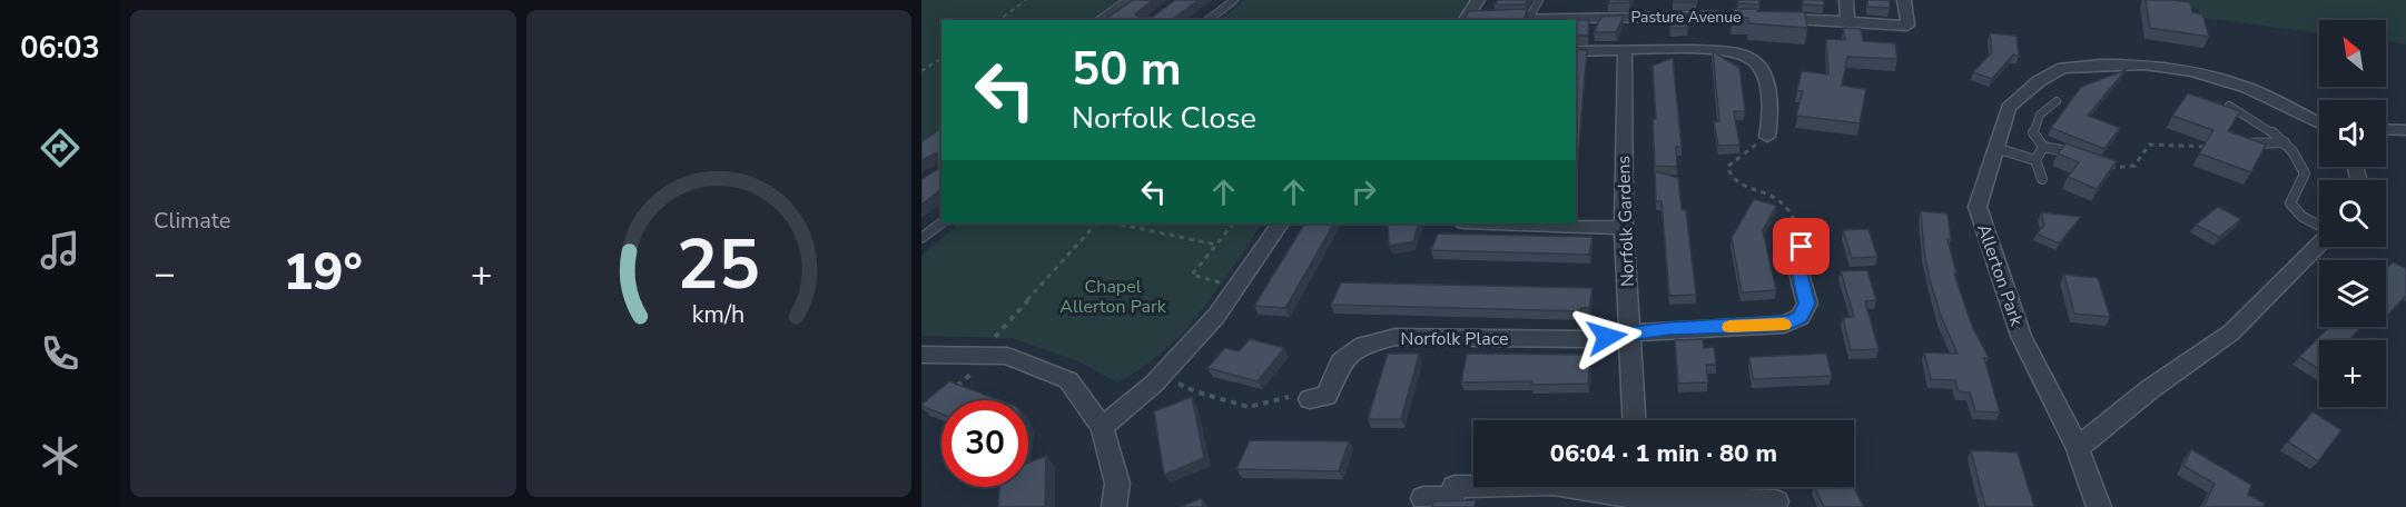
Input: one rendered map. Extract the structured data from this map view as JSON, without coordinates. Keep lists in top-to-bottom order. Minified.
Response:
{"streets":{"street":["Pasture Avenue","Norfolk Gardens","Allerton Park","Norfolk Place"]},"crossings":[["Norfolk Gardens","Norfolk Place"]],"parks":["Chapel Allerton Park"],"north":"top left","page":{"tabs":"06:03","tile":"Climate","map_buttons":"+","turn":["50 m","Norfolk Close"],"heat":["−","19°","+"],"limit":"30","trip":"06:04 · 1 min · 80 m","gauge":["25","km/h"]}}
